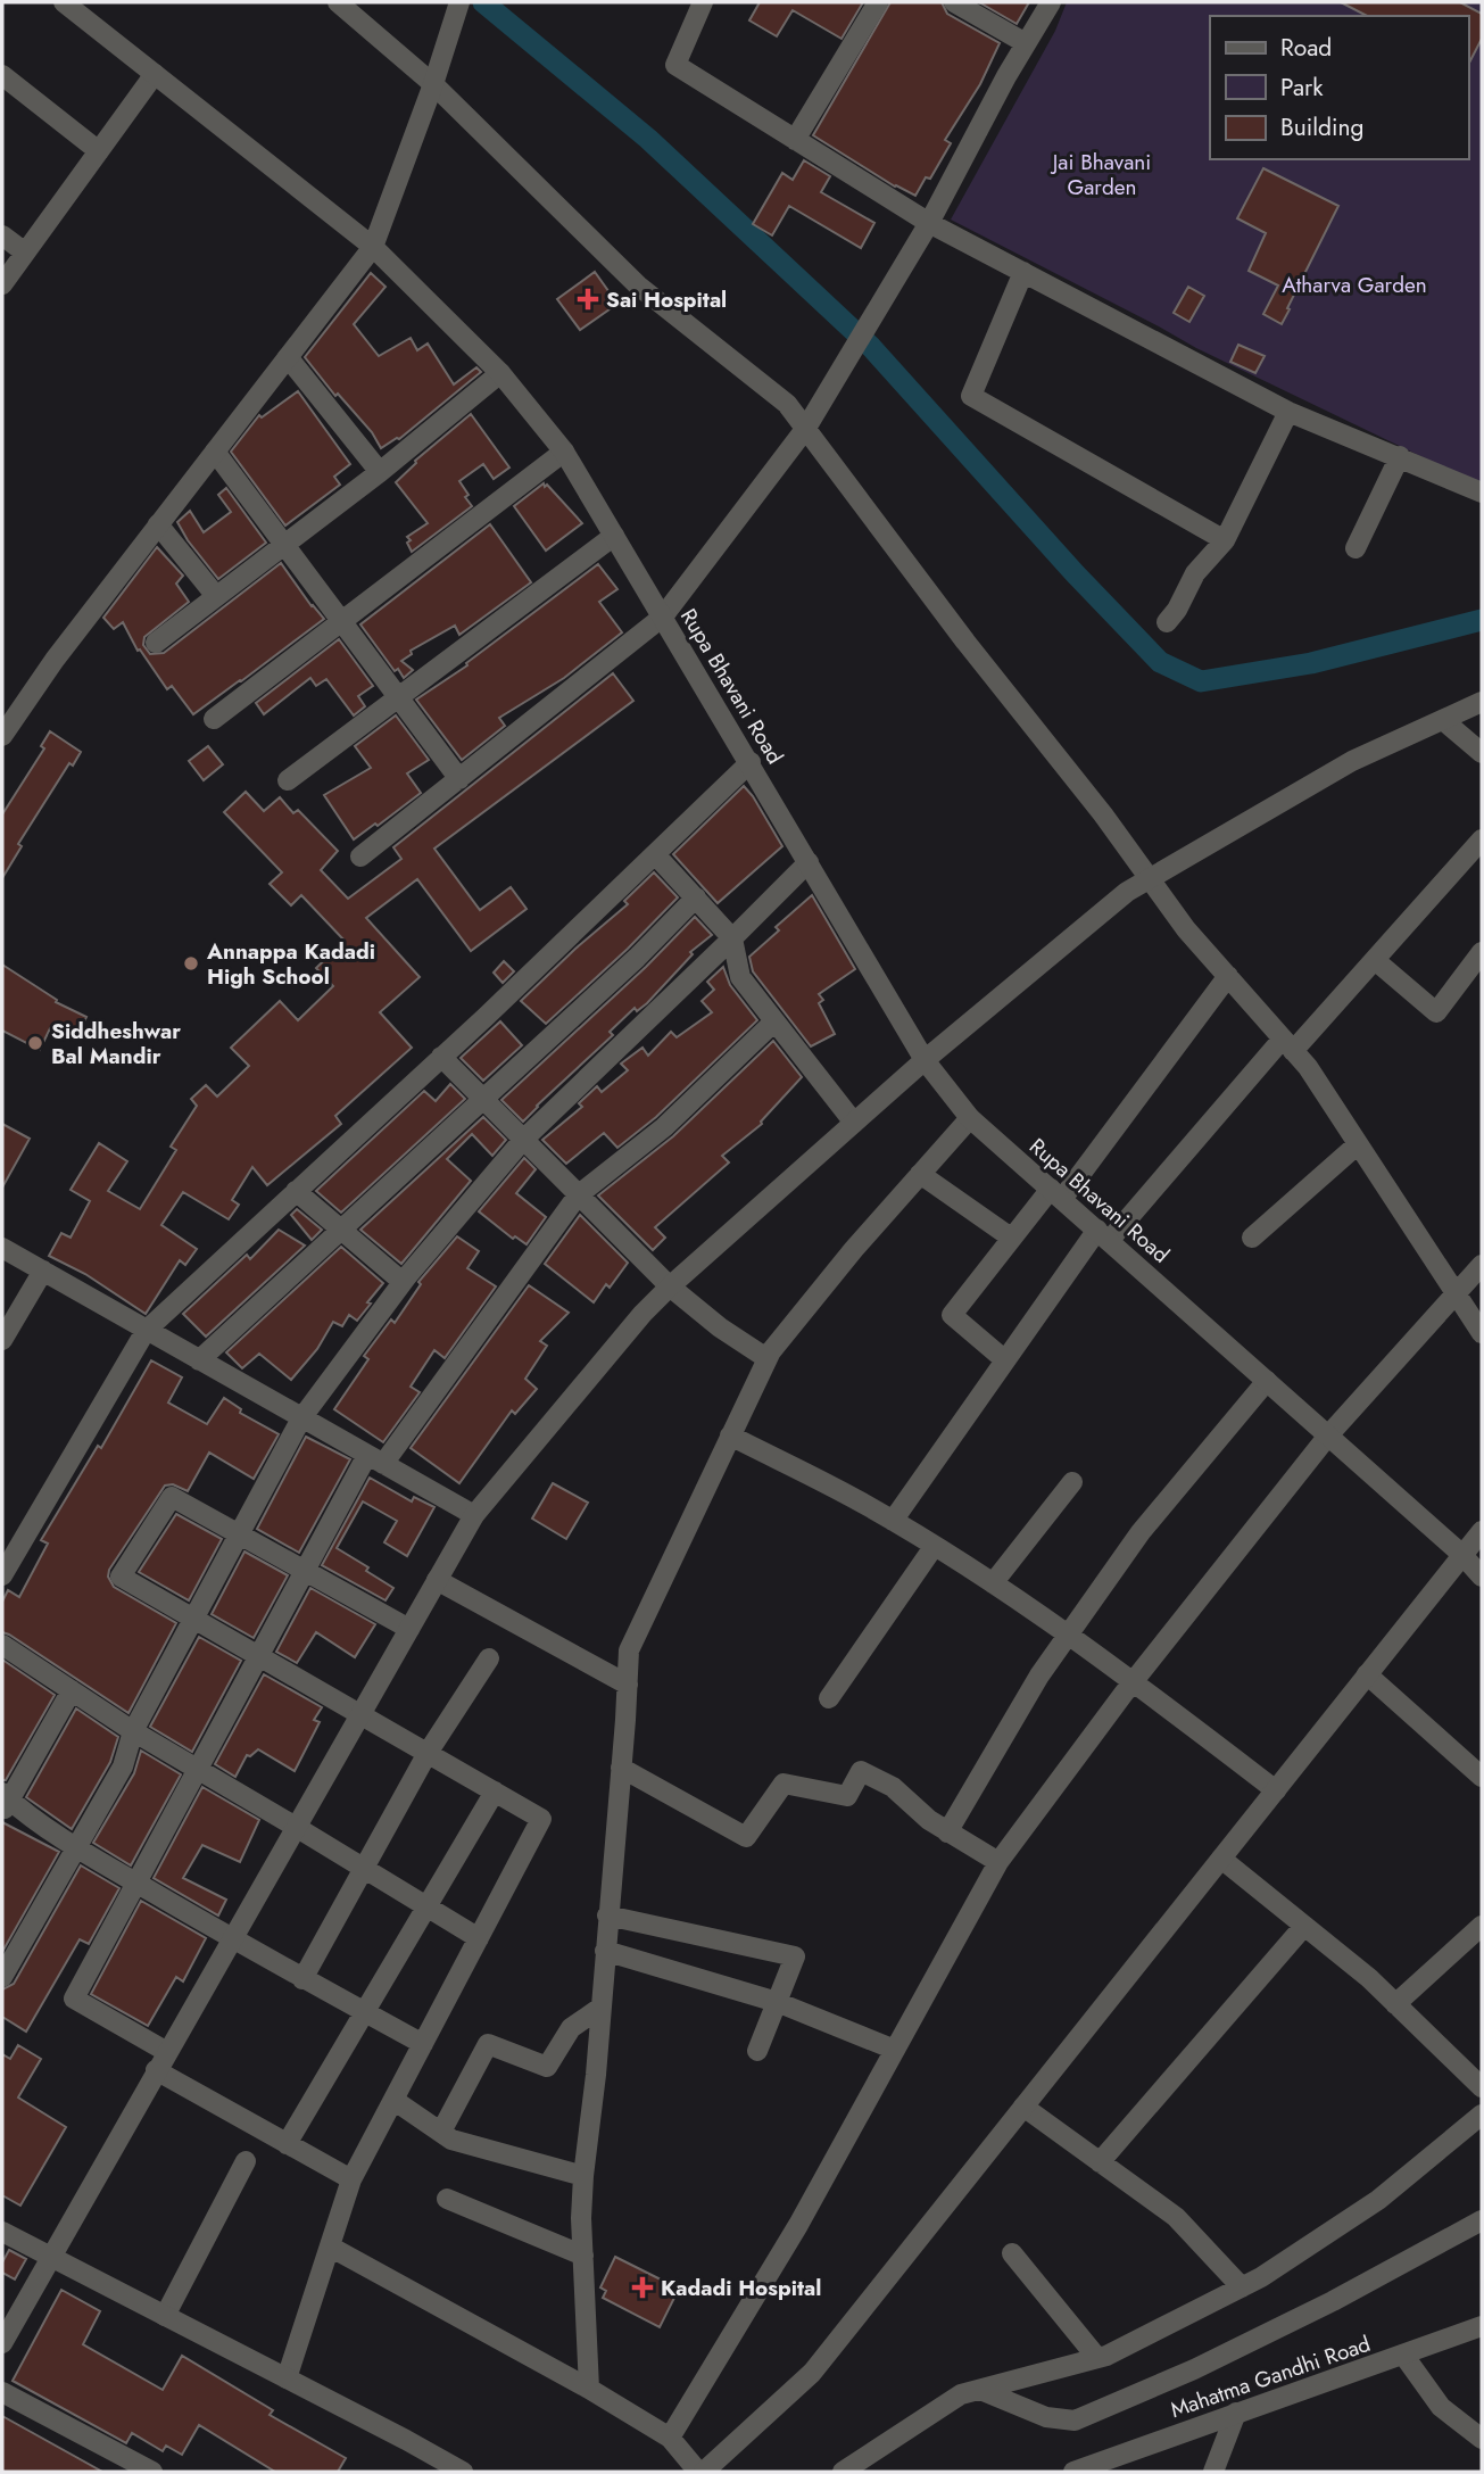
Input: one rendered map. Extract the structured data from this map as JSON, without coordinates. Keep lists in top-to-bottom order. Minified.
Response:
{"streets":{"street":["Rupa Bhavani Road","Mahatma Gandhi Road"]},"parks":["Jai Bhavani Garden","Atharva Garden"],"places":{"health":["Sai Hospital","Kadadi Hospital"],"other":["Annappa Kadadi High School","Siddheshwar Bal Mandir"]},"legend":["Road","Park","Building"]}
